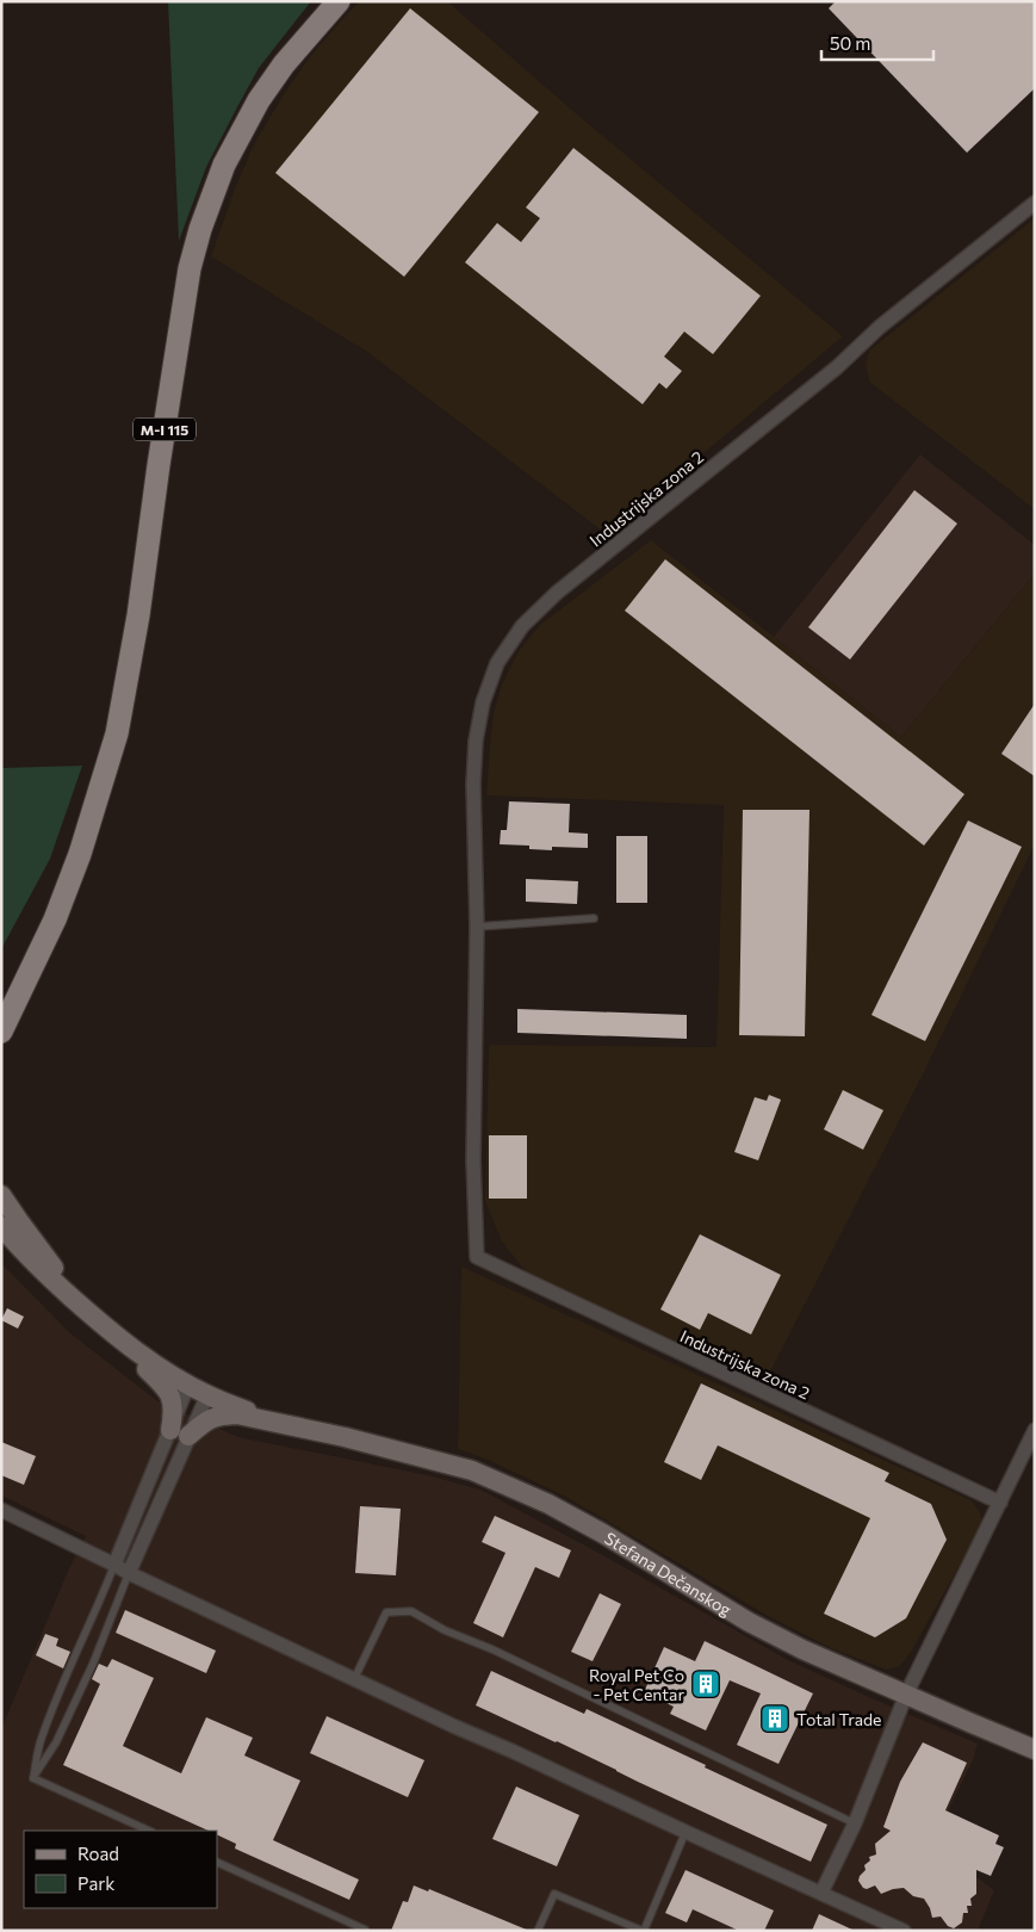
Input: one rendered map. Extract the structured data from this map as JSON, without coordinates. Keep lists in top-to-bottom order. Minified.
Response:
{"streets":{"main road":["M-I 115","Stefana Dečanskog"],"street":["Industrijska zona 2"]},"places":{"building":["Royal Pet Co - Pet Centar","Total Trade"]},"legend":["Road","Park"],"scale_bar":"50 m"}
